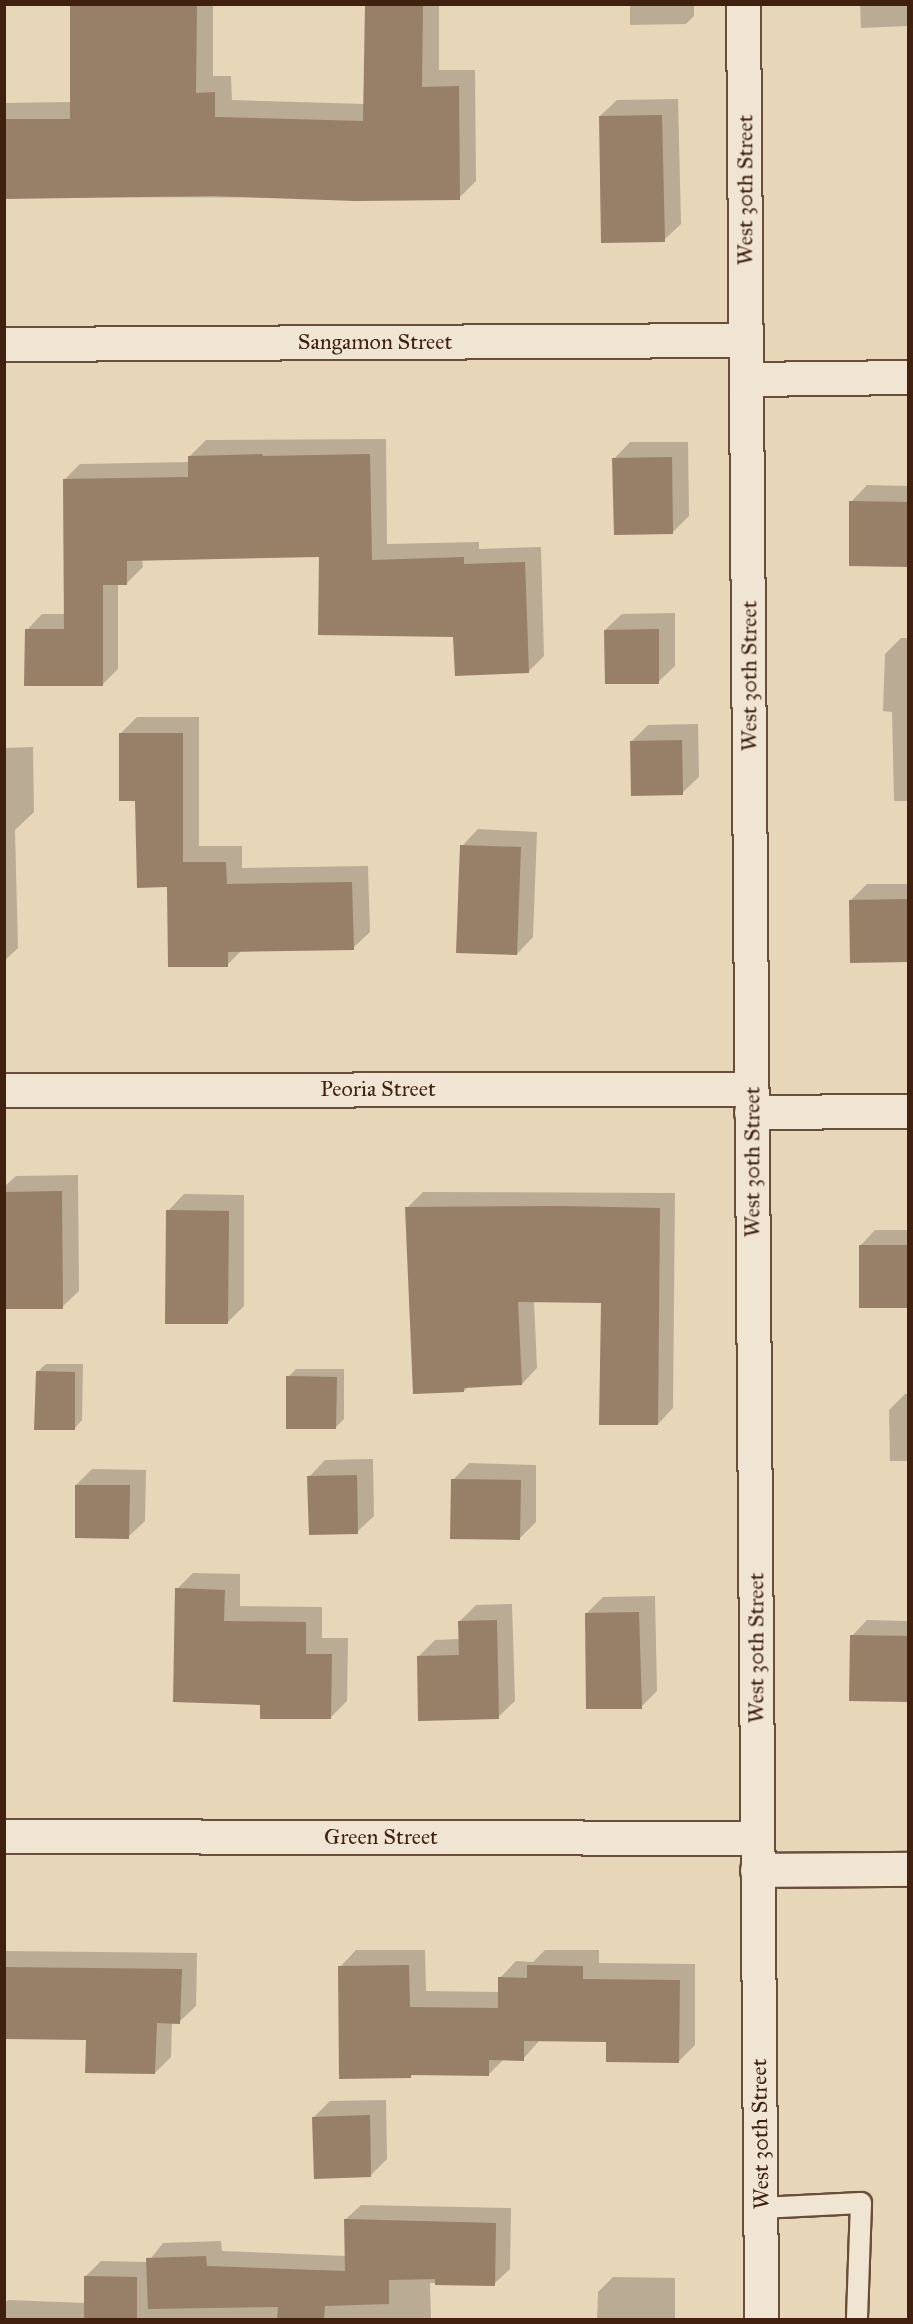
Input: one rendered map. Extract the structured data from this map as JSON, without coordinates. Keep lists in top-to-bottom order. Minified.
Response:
{"streets":{"street":["West 30th Street","Sangamon Street","Peoria Street","Green Street"]},"crossings":[["West 30th Street","Sangamon Street"],["West 30th Street","Peoria Street"],["West 30th Street","Green Street"]]}
